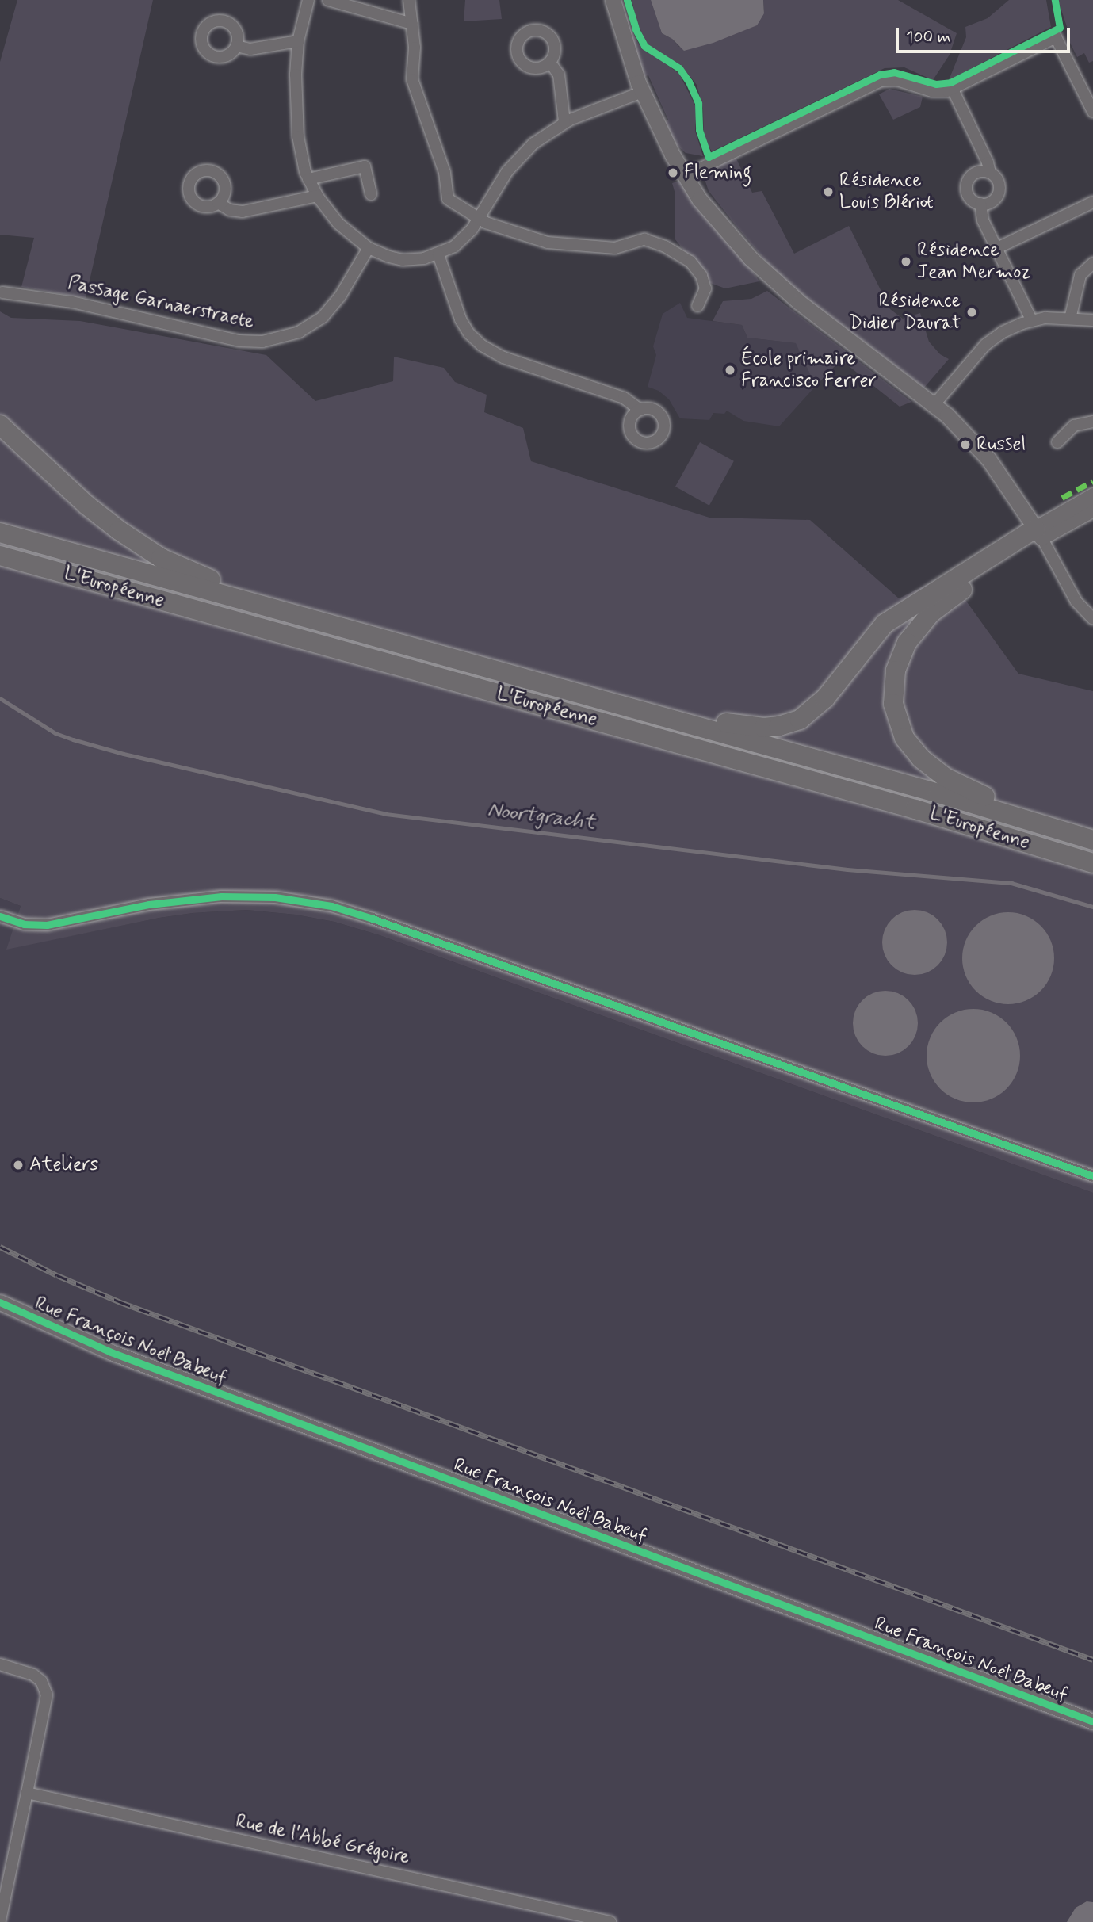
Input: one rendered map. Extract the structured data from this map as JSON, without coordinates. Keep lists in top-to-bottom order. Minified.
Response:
{"streets":{"highway":["L'Européenne"],"street":["Passage Garnaerstraete","Rue François Noël Babeuf","Rue de l'Abbé Grégoire"]},"water":["Noortgracht"],"places":["Fleming","Résidence Louis Blériot","Résidence Jean Mermoz","Résidence Didier Daurat","École primaire Francisco Ferrer","Russel","Ateliers"],"scale_bar":"100 m"}
